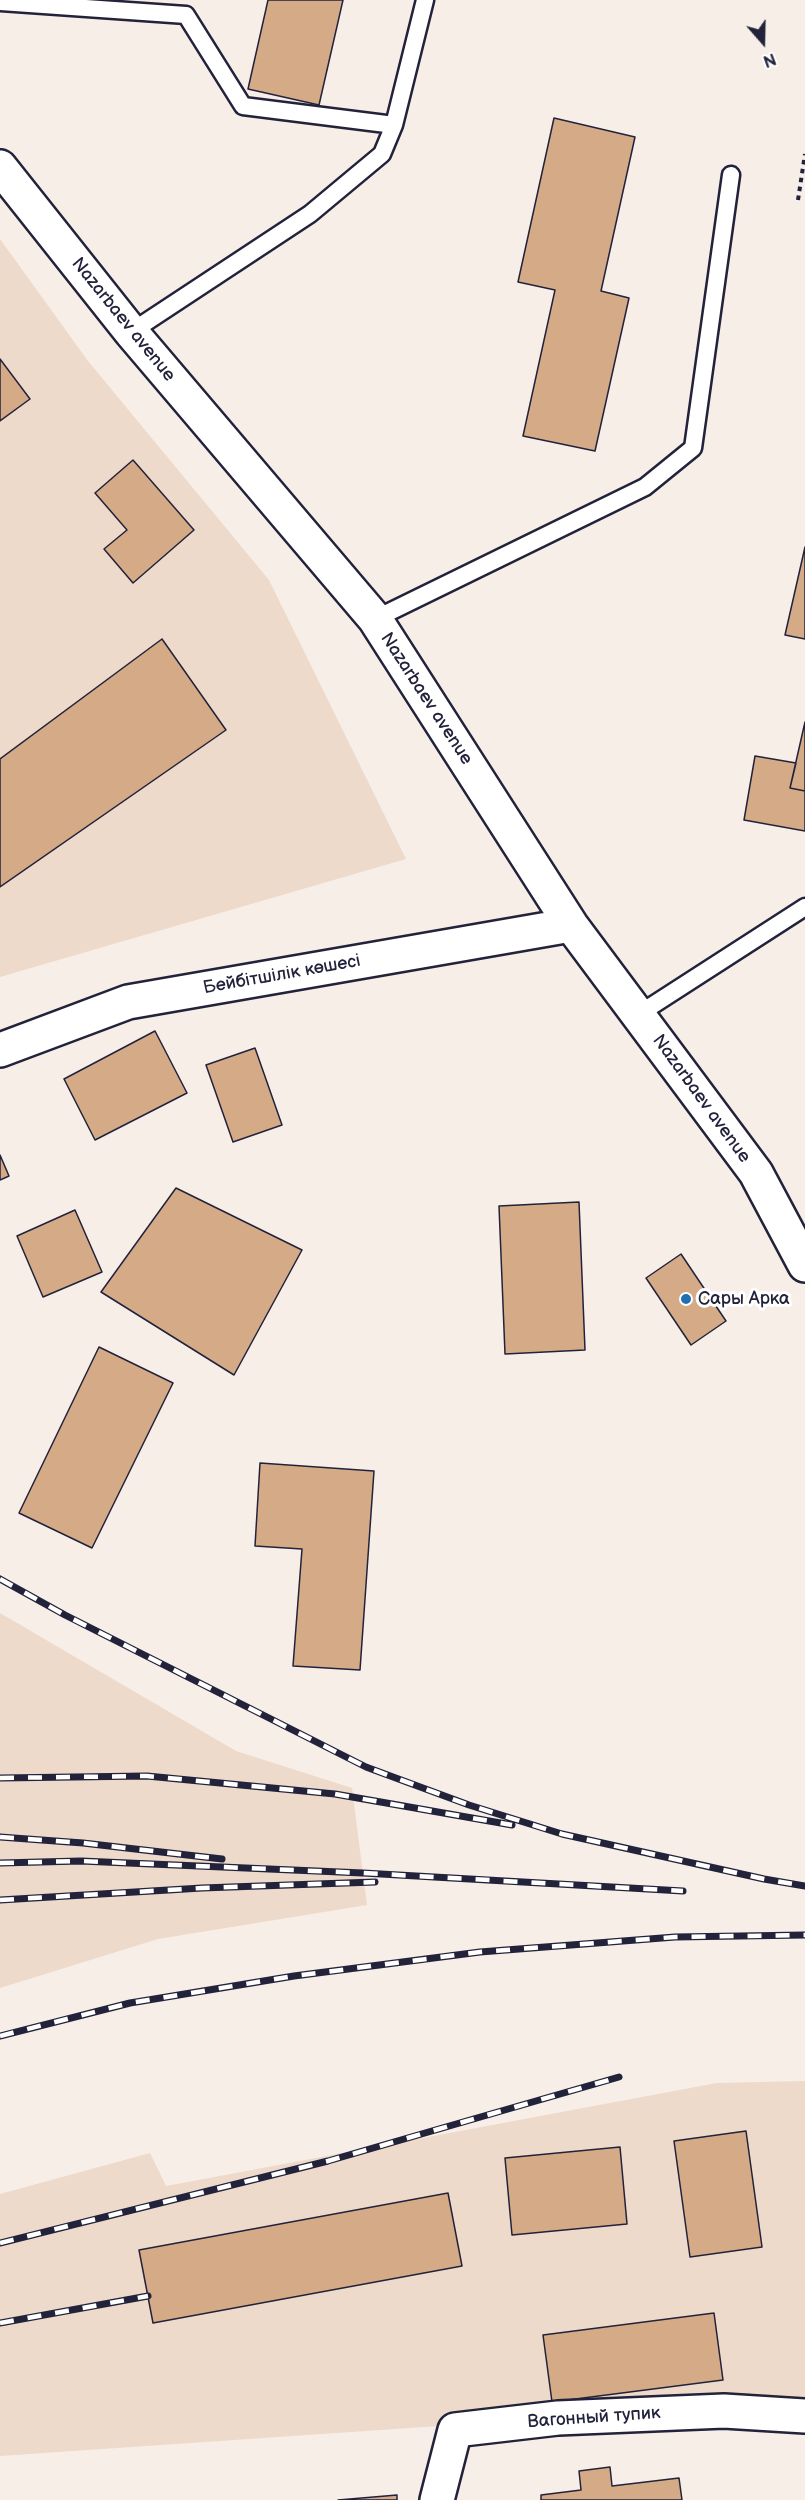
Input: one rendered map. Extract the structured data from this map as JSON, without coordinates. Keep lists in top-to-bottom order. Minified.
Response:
{"streets":{"street":["Nazarbaev avenue","Бейбітшілік көшесі","Вагонный тупик"]},"crossings":[["Nazarbaev avenue","Бейбітшілік көшесі"]],"places":["Сары Арка"],"north":"bottom"}
